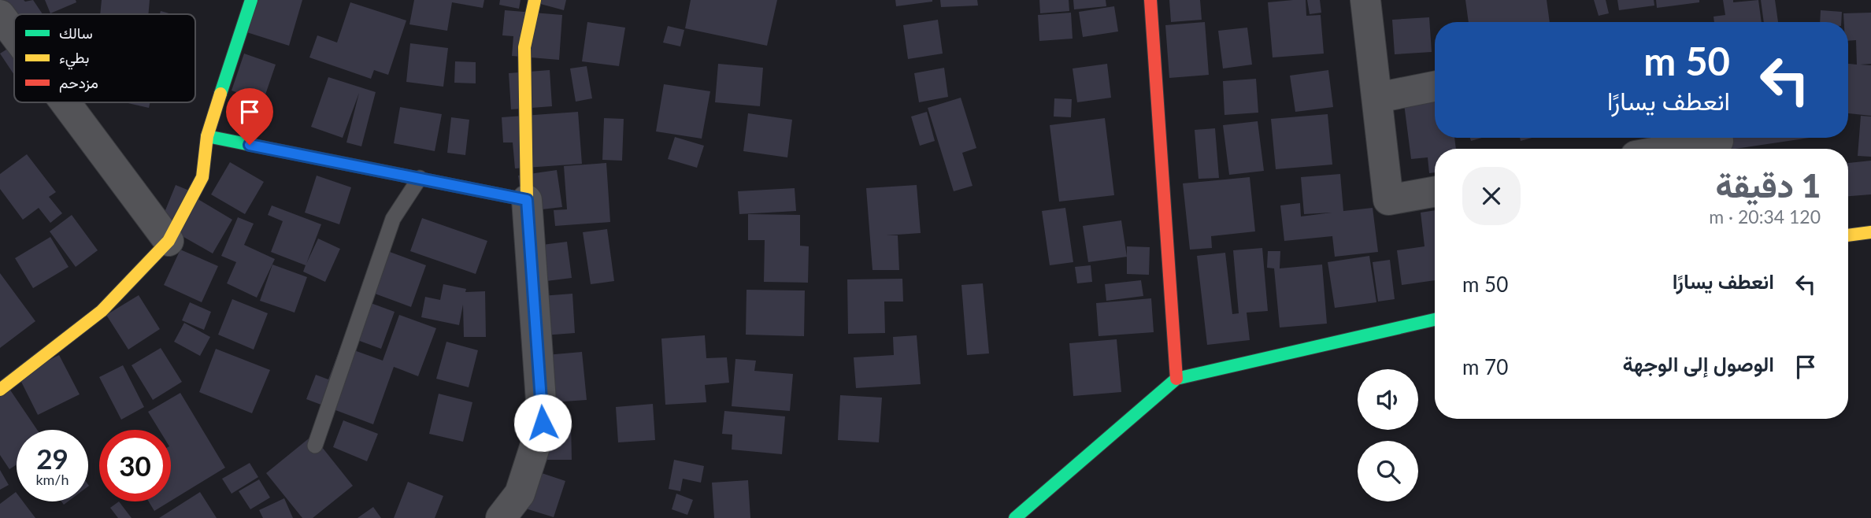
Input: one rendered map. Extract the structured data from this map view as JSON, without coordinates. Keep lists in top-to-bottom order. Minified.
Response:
{"legend":["سالك","بطيء","مزدحم"],"page":{"turn":["50 m","انعطف يسارًا"],"heading":["1 دقيقة","120 m · 20:34"],"list":[{"name":"انعطف يسارًا","value":"50 m"},{"name":"الوصول إلى الوجهة","value":"70 m"}],"speed":"29 km/h","limit":"30"}}
